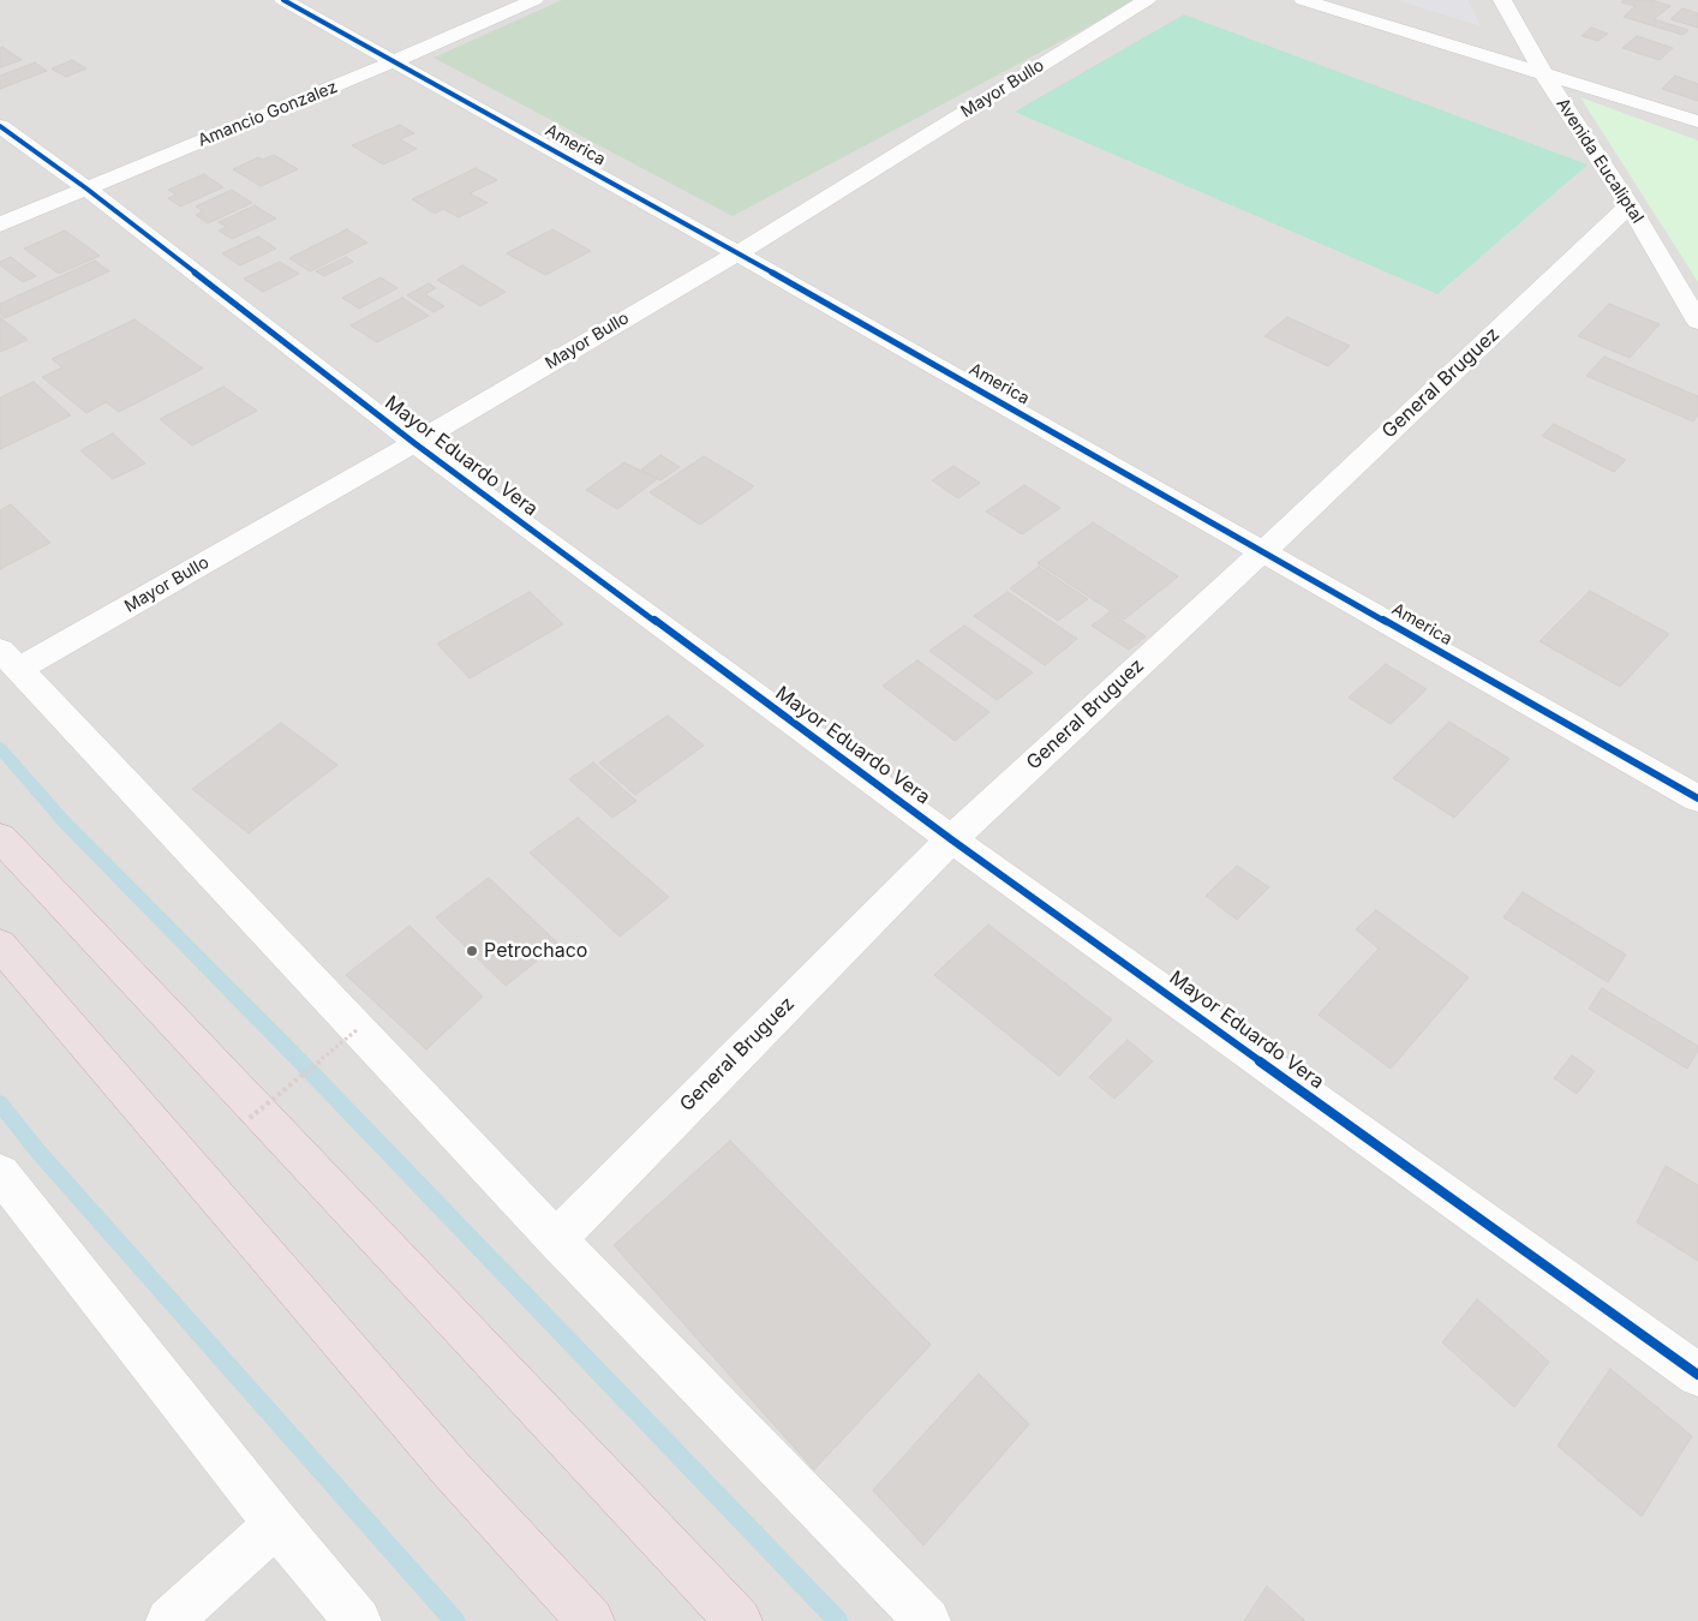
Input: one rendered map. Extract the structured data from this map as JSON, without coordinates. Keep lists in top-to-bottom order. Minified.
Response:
{"streets":{"street":["Mayor Bullo","Amancio Gonzalez","America","Avenida Eucaliptal","General Bruguez","Mayor Eduardo Vera"]},"crossings":[["Mayor Bullo","America"],["Mayor Bullo","Mayor Eduardo Vera"],["Amancio Gonzalez","America"],["Amancio Gonzalez","Mayor Eduardo Vera"],["America","General Bruguez"],["Avenida Eucaliptal","General Bruguez"],["General Bruguez","Mayor Eduardo Vera"]],"places":["Petrochaco"]}
